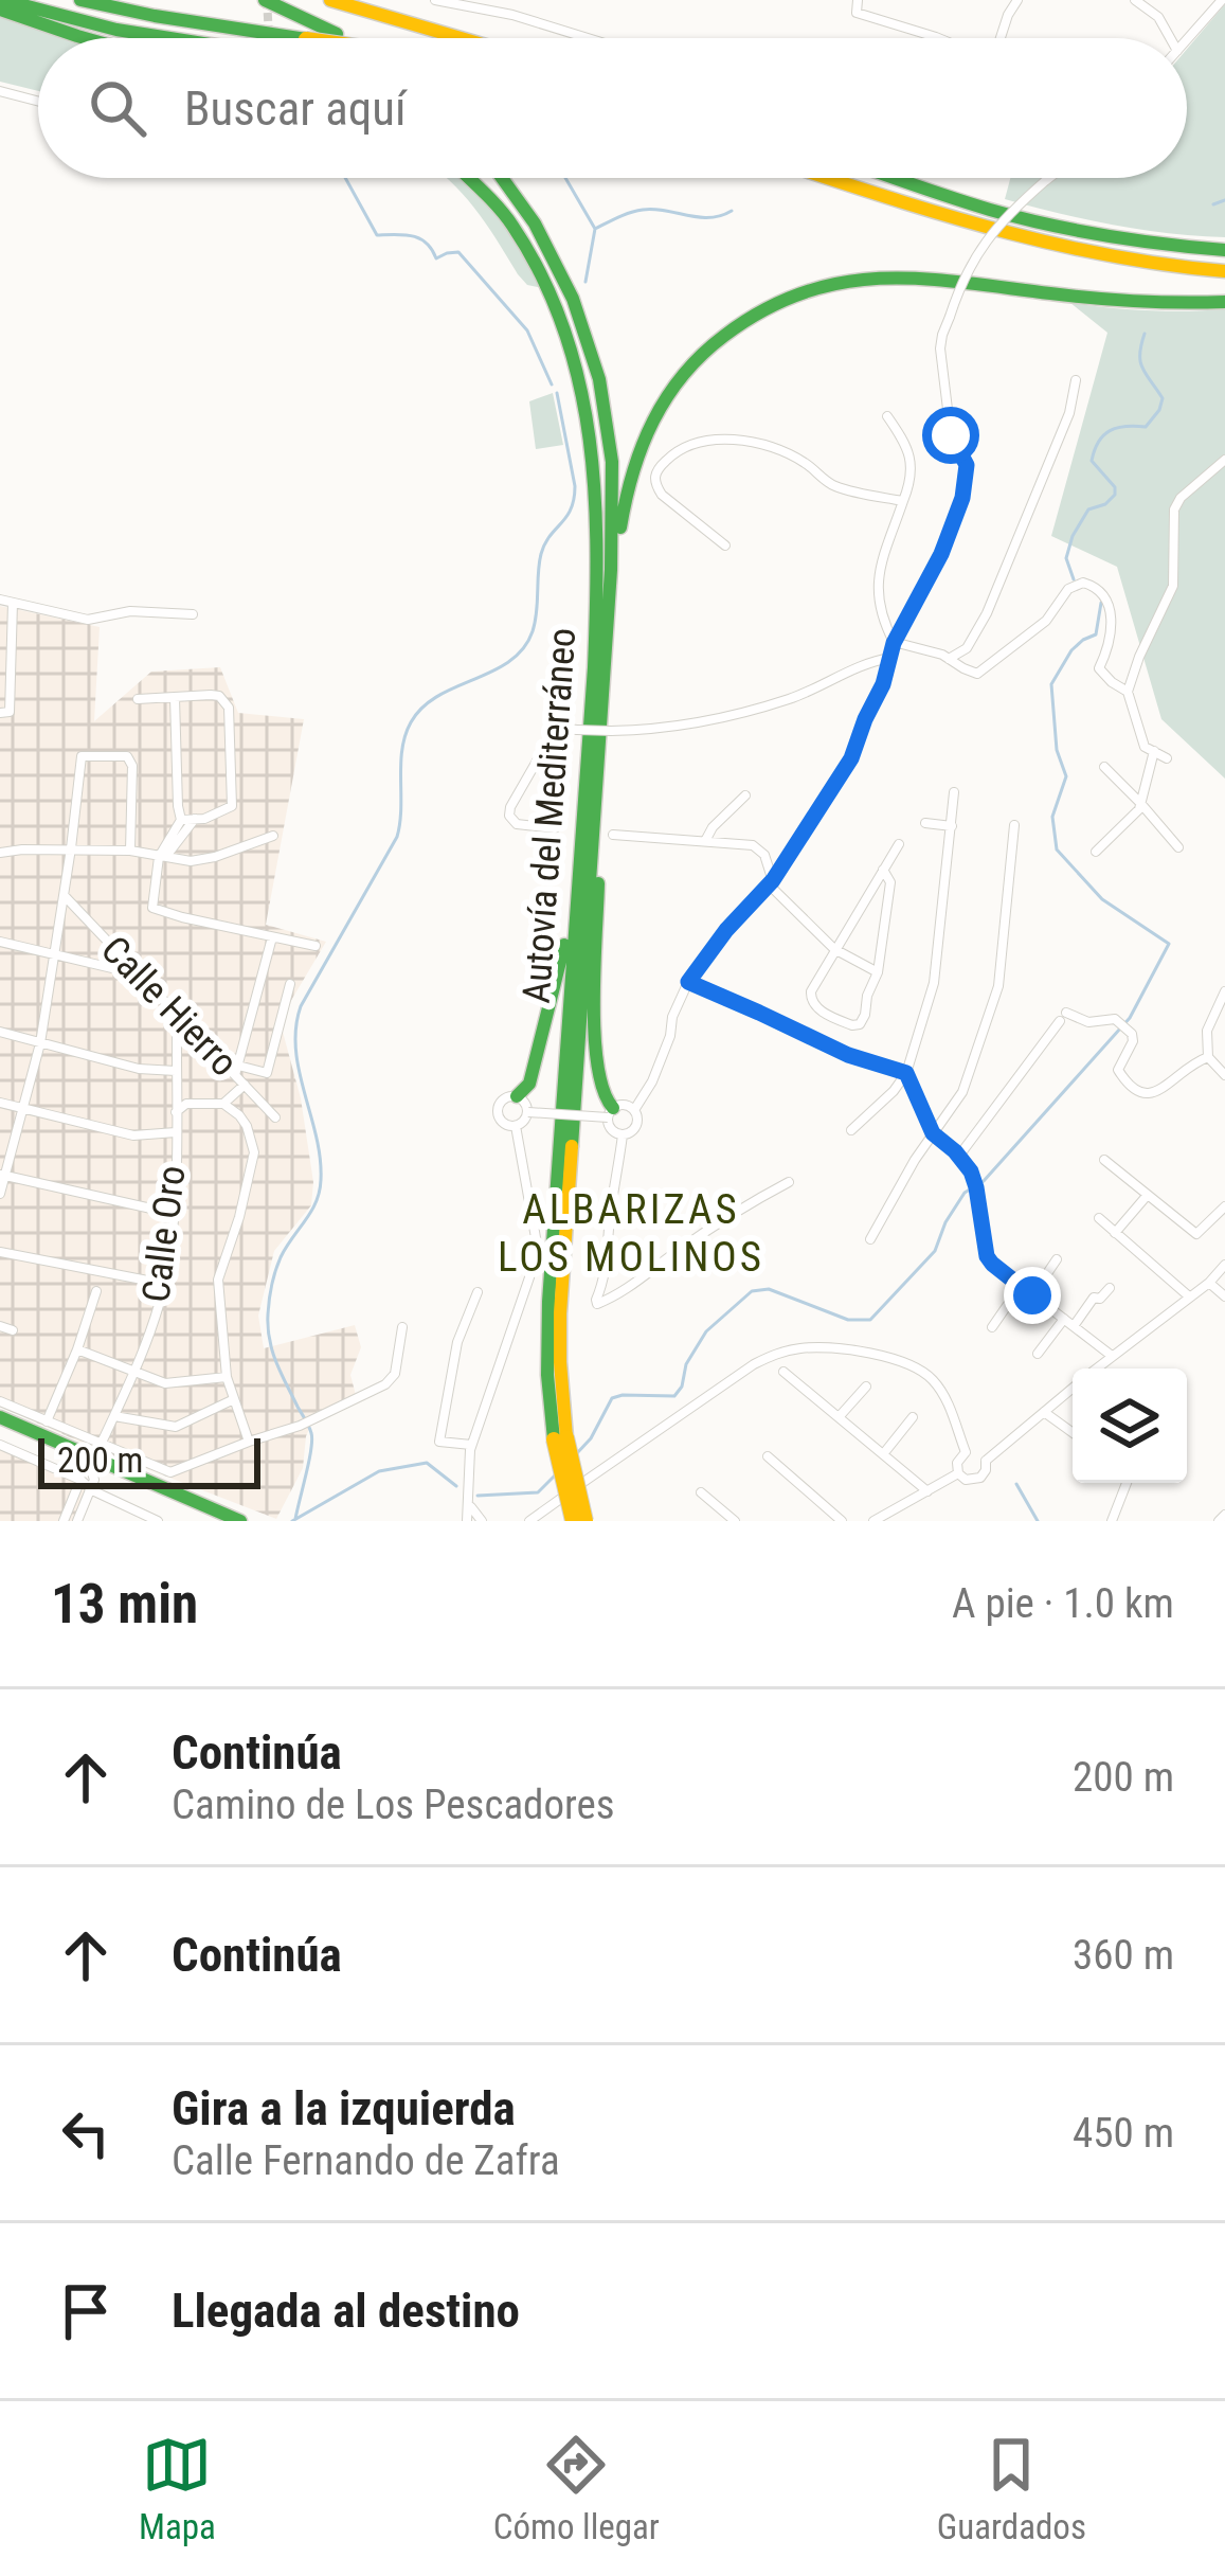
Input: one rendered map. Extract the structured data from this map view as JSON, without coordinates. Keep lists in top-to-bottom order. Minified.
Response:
{"streets":{"main road":["Autovía del Mediterráneo"],"street":["Calle Hierro","Calle Oro"]},"crossings":[["Calle Hierro","Calle Oro"]],"districts":["ALBARIZAS LOS MOLINOS"],"scale_bar":"200 m","page":{"search":"Buscar aquí","scale":"200 m","heading":["13 min","A pie · 1.0 km"],"list":[["Continúa","Camino de Los Pescadores","200 m"],["Continúa","360 m"],["Gira a la izquierda","Calle Fernando de Zafra","450 m"],"Llegada al destino"],"nav":["Mapa","Cómo llegar","Guardados"]}}
